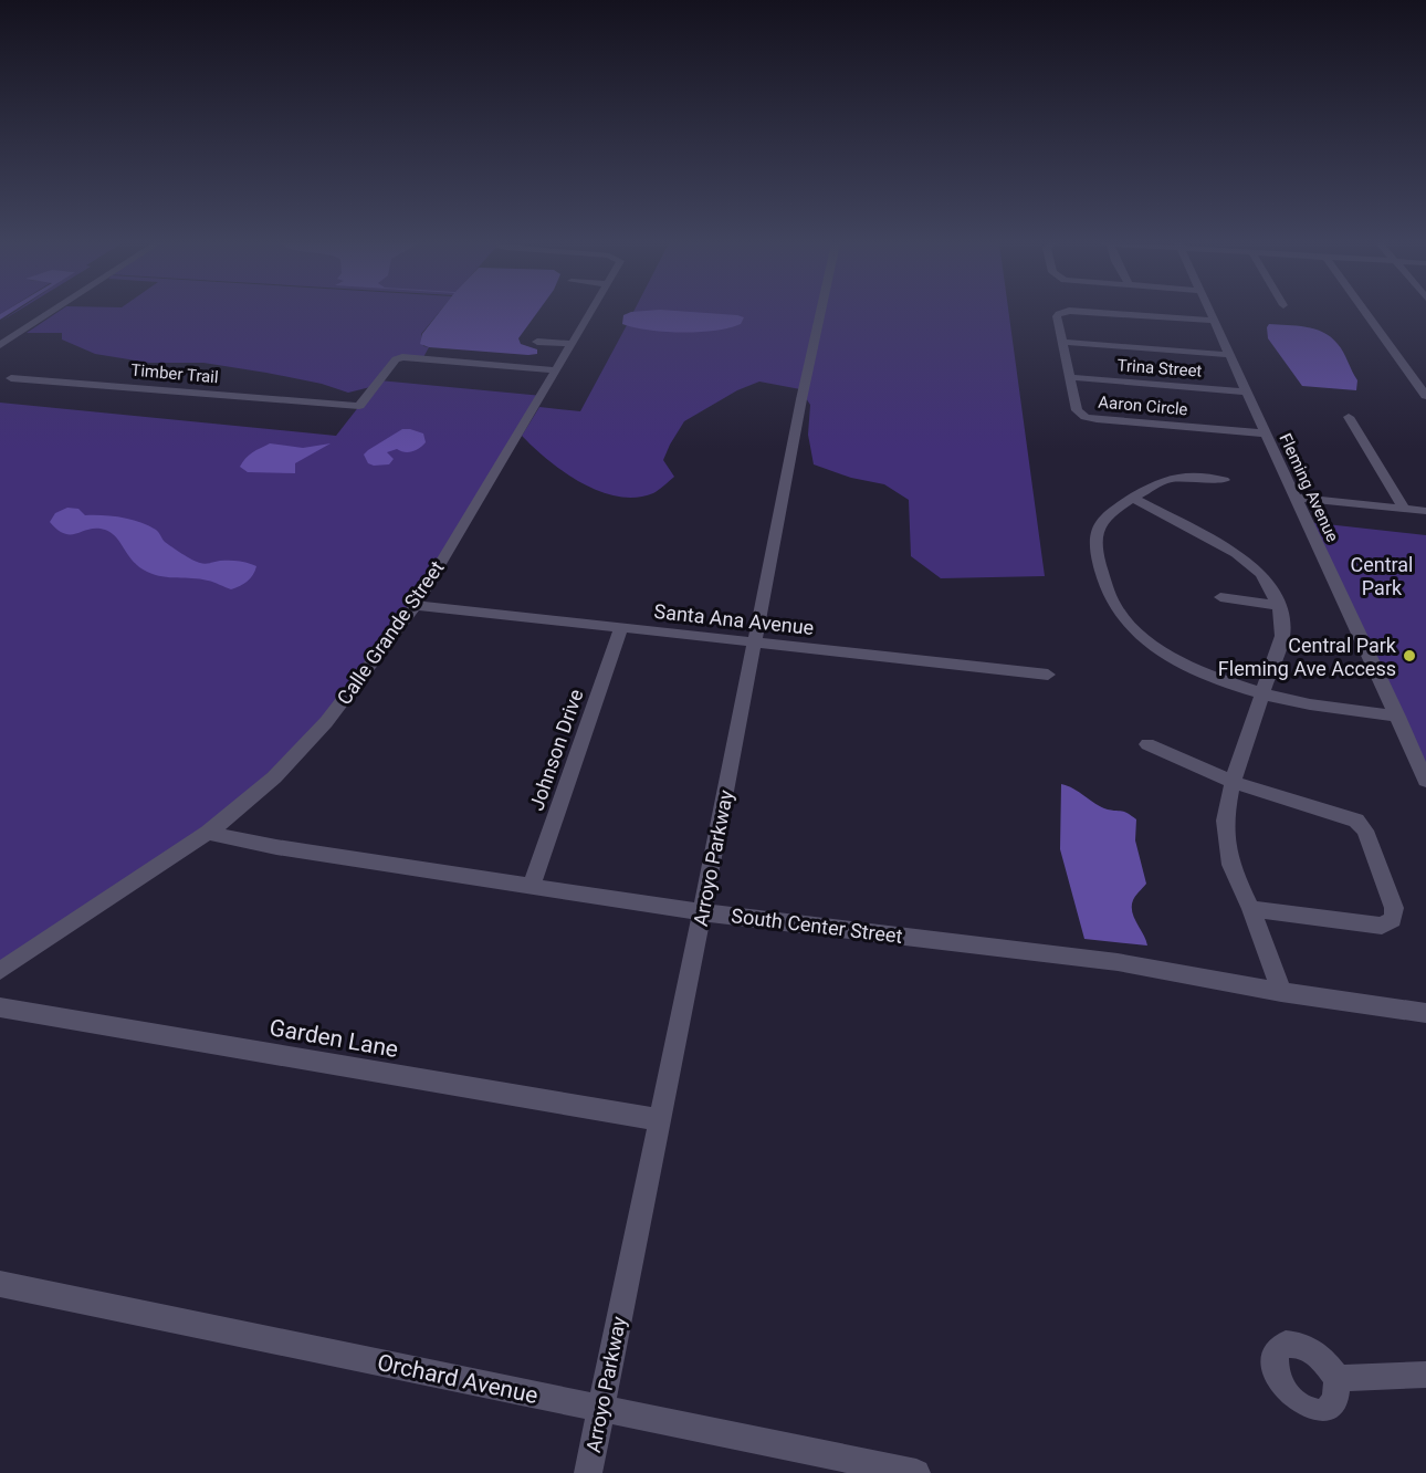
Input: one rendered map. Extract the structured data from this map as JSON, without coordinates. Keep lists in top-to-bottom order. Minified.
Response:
{"streets":{"street":["Trina Street","Timber Trail","Aaron Circle","Fleming Avenue","Santa Ana Avenue","Calle Grande Street","Johnson Drive","Arroyo Parkway","South Center Street","Garden Lane","Orchard Avenue"]},"crossings":[["Trina Street","Aaron Circle"],["Trina Street","Fleming Avenue"],["Timber Trail","Calle Grande Street"],["Aaron Circle","Fleming Avenue"],["Santa Ana Avenue","Calle Grande Street"],["Santa Ana Avenue","Johnson Drive"],["Santa Ana Avenue","Arroyo Parkway"],["Calle Grande Street","South Center Street"],["Johnson Drive","South Center Street"],["Arroyo Parkway","South Center Street"],["Arroyo Parkway","Garden Lane"],["Arroyo Parkway","Orchard Avenue"]],"parks":["Central Park"],"places":["Central Park Fleming Ave Access"]}
